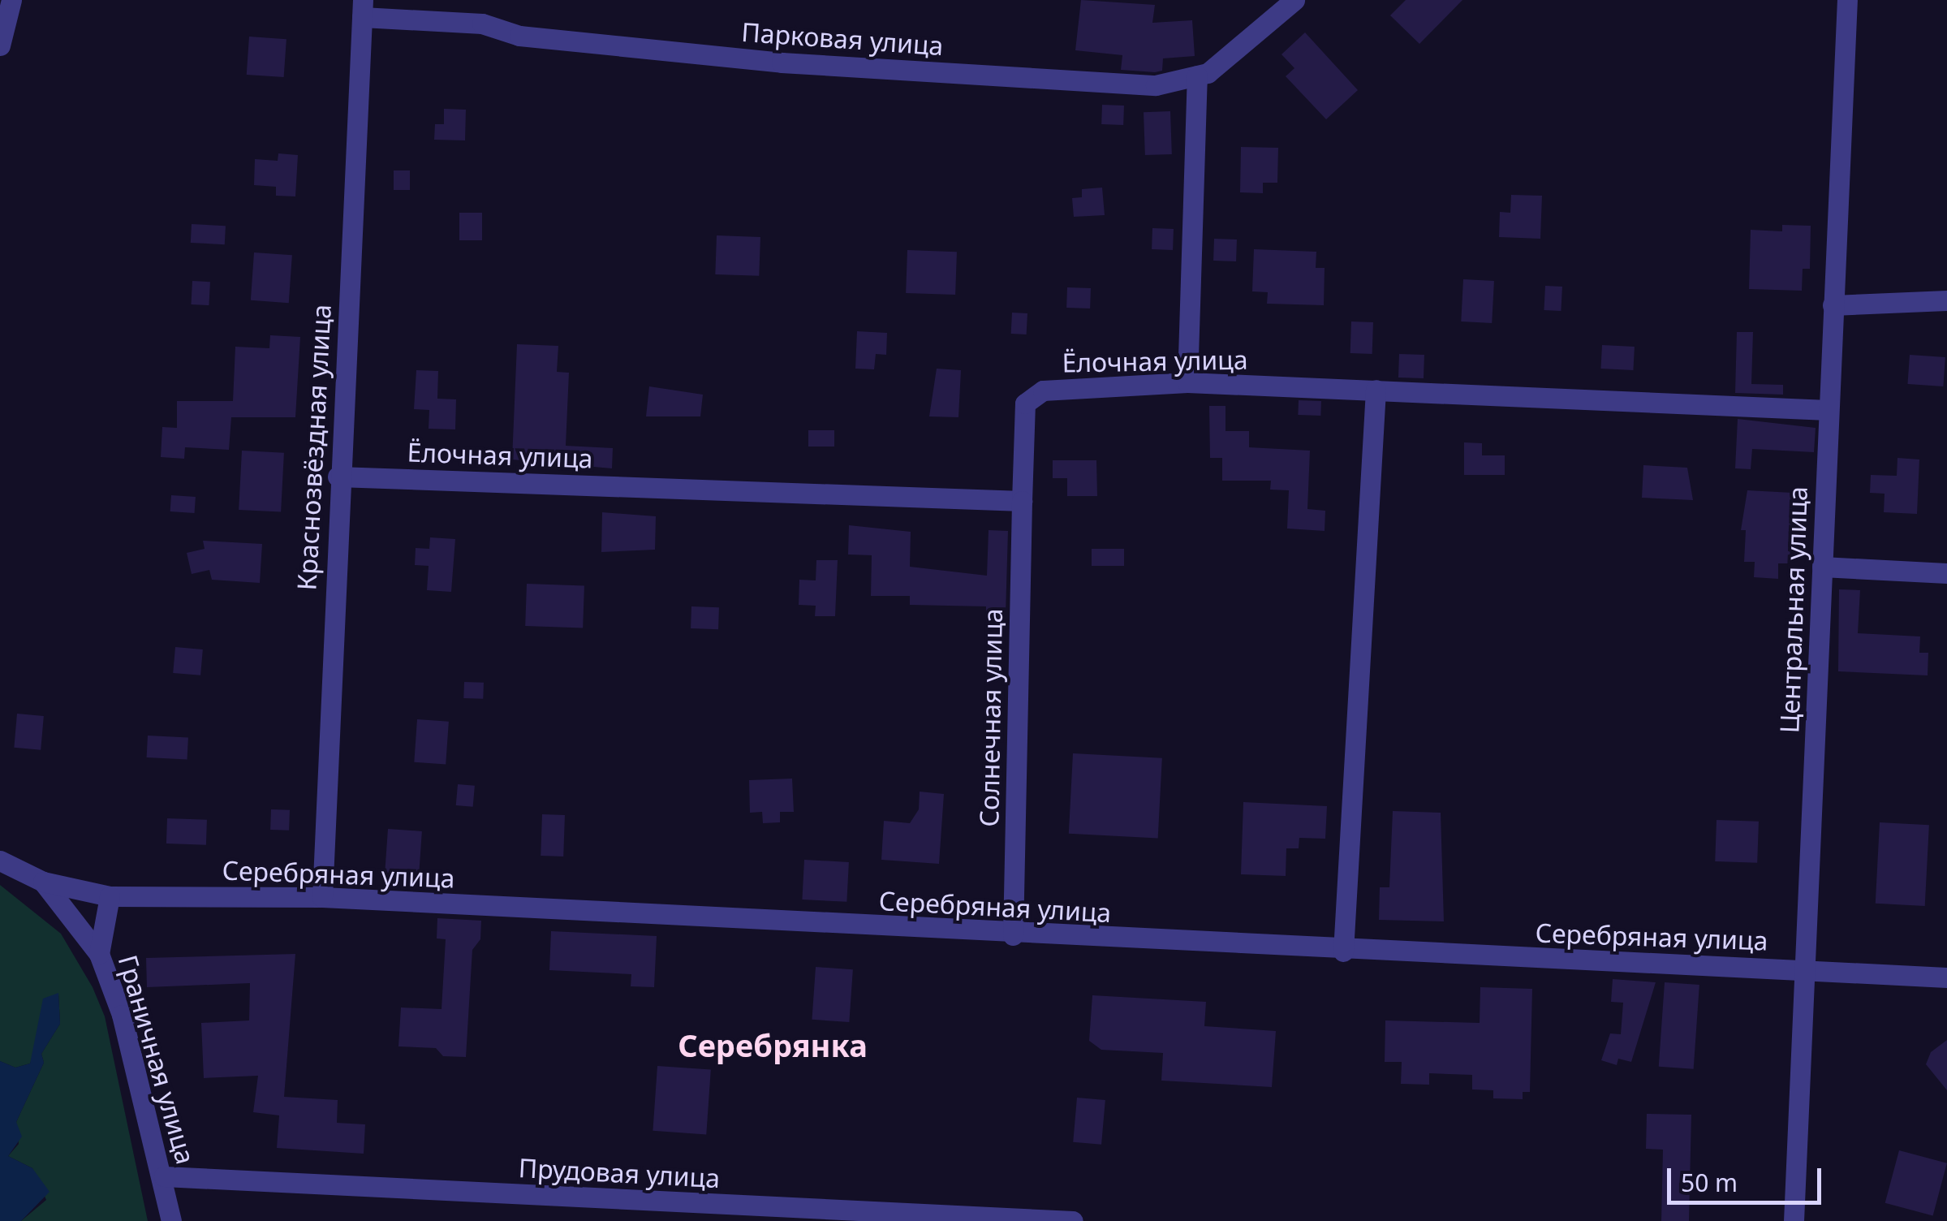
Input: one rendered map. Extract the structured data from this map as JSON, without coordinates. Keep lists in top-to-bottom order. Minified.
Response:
{"streets":{"street":["Парковая улица","Ёлочная улица","Краснозвёздная улица","Центральная улица","Солнечная улица","Серебряная улица","Граничная улица","Прудовая улица"]},"crossings":[["Парковая улица","Краснозвёздная улица"],["Ёлочная улица","Краснозвёздная улица"],["Ёлочная улица","Центральная улица"],["Ёлочная улица","Солнечная улица"],["Краснозвёздная улица","Серебряная улица"],["Центральная улица","Серебряная улица"],["Солнечная улица","Серебряная улица"],["Серебряная улица","Граничная улица"],["Граничная улица","Прудовая улица"]],"districts":["Серебрянка"],"scale_bar":"50 m"}
